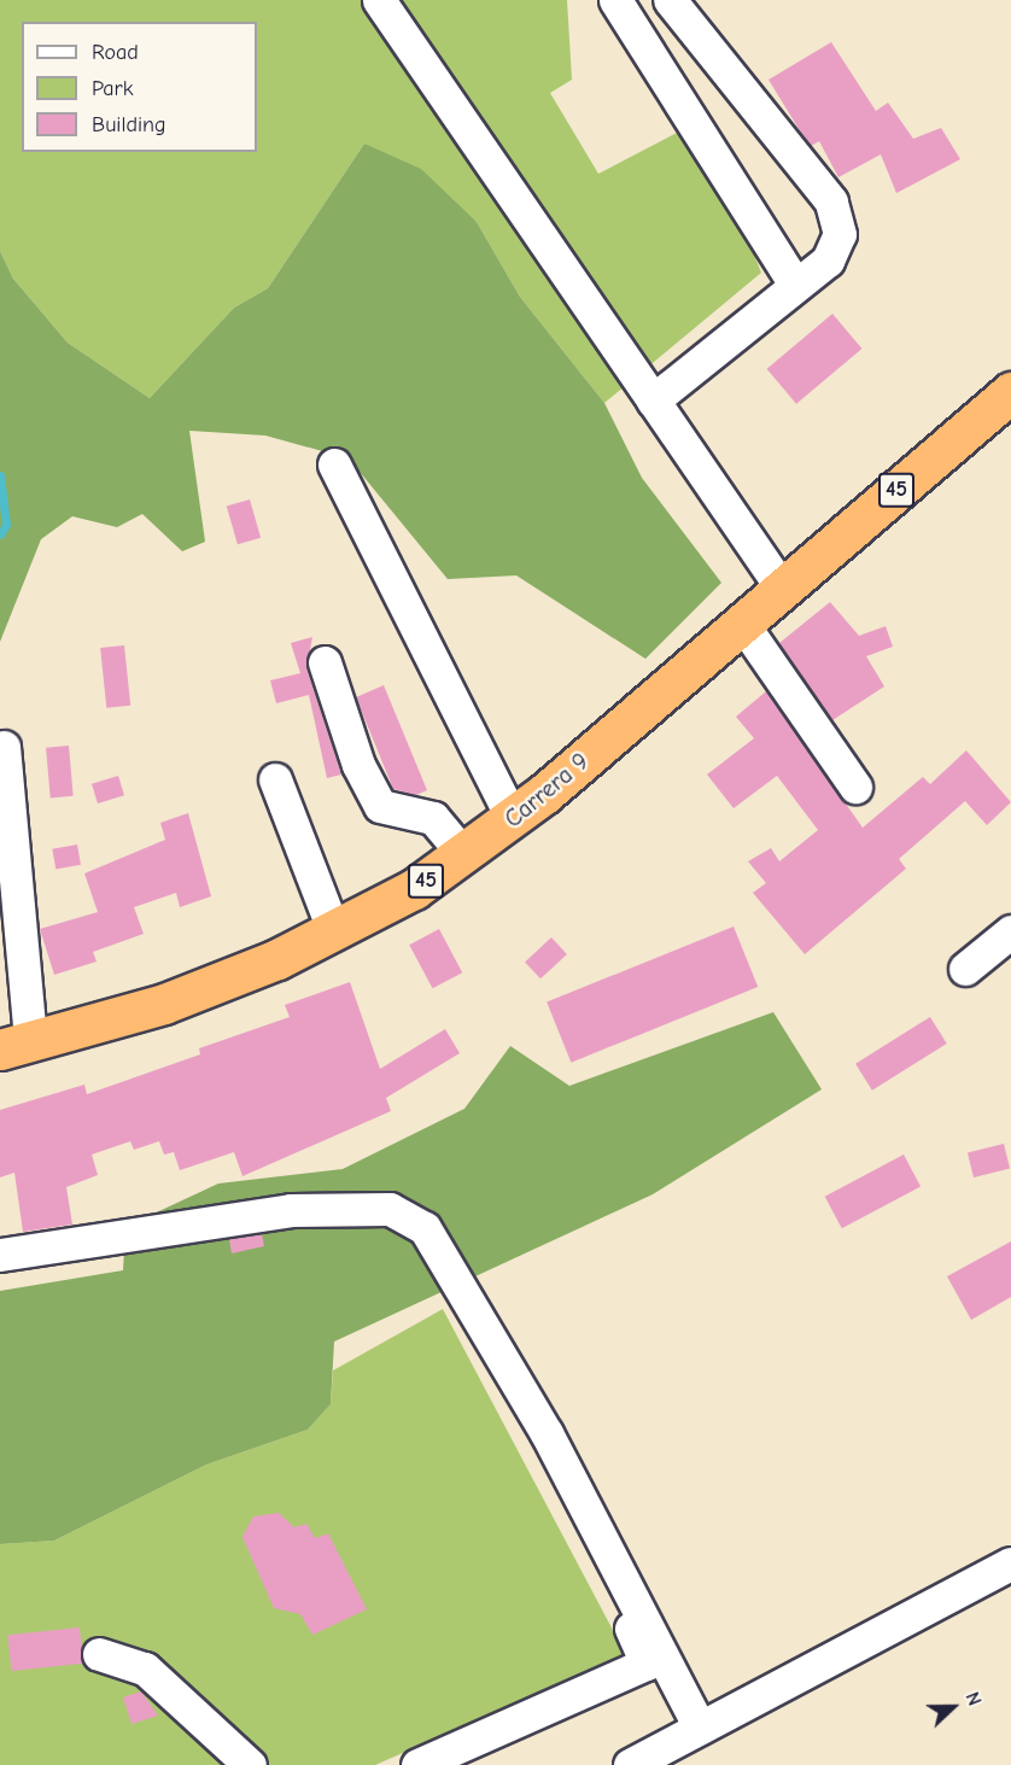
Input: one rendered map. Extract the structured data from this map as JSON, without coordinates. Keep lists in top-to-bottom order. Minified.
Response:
{"streets":{"highway":["45","Carrera 9"]},"legend":["Road","Park","Building"],"north":"right"}
